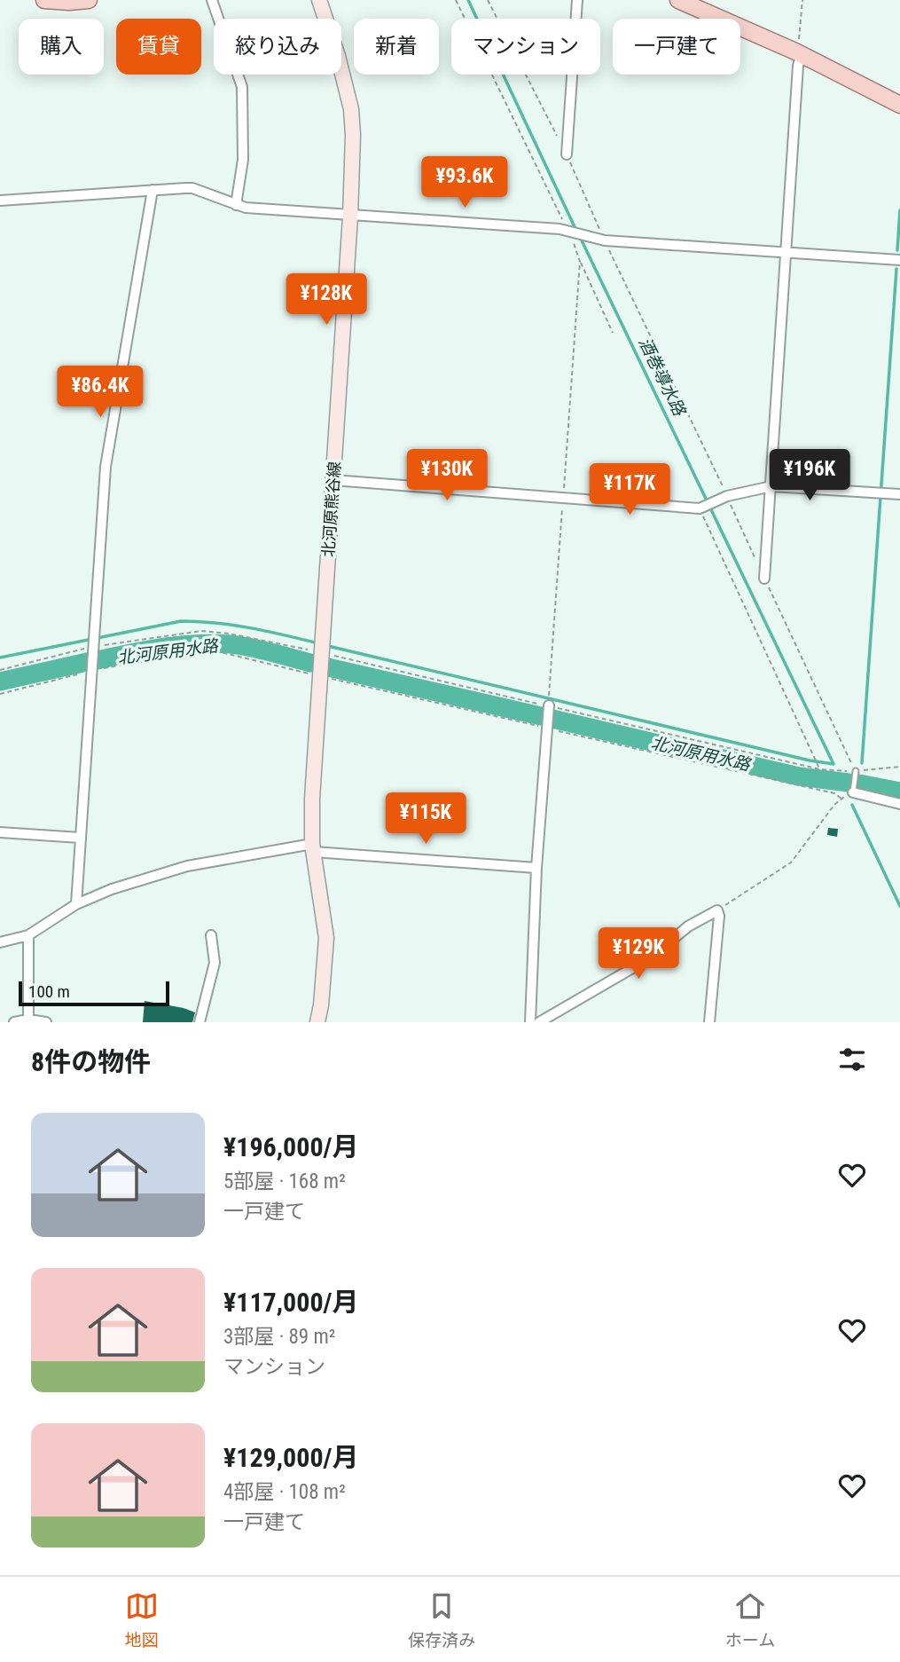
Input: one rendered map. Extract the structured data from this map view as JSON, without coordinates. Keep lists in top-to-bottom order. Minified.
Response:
{"streets":{"main road":["北河原熊谷線"]},"water":["酒巻導水路","北河原用水路"],"scale_bar":"100 m","page":{"chip":["購入","賃貸","絞り込み","新着","マンション","一戸建て"],"price":["¥93.6K","¥128K","¥86.4K","¥130K","¥196K","¥117K","¥115K","¥129K"],"scale":"100 m","heading":"8件の物件","list":[{"name":"¥196,000/月","note":"5部屋 · 168 m² · 一戸建て"},{"name":"¥117,000/月","note":"3部屋 · 89 m² · マンション"},{"name":"¥129,000/月","note":"4部屋 · 108 m² · 一戸建て"}],"tabs":["地図","保存済み","ホーム"]}}
